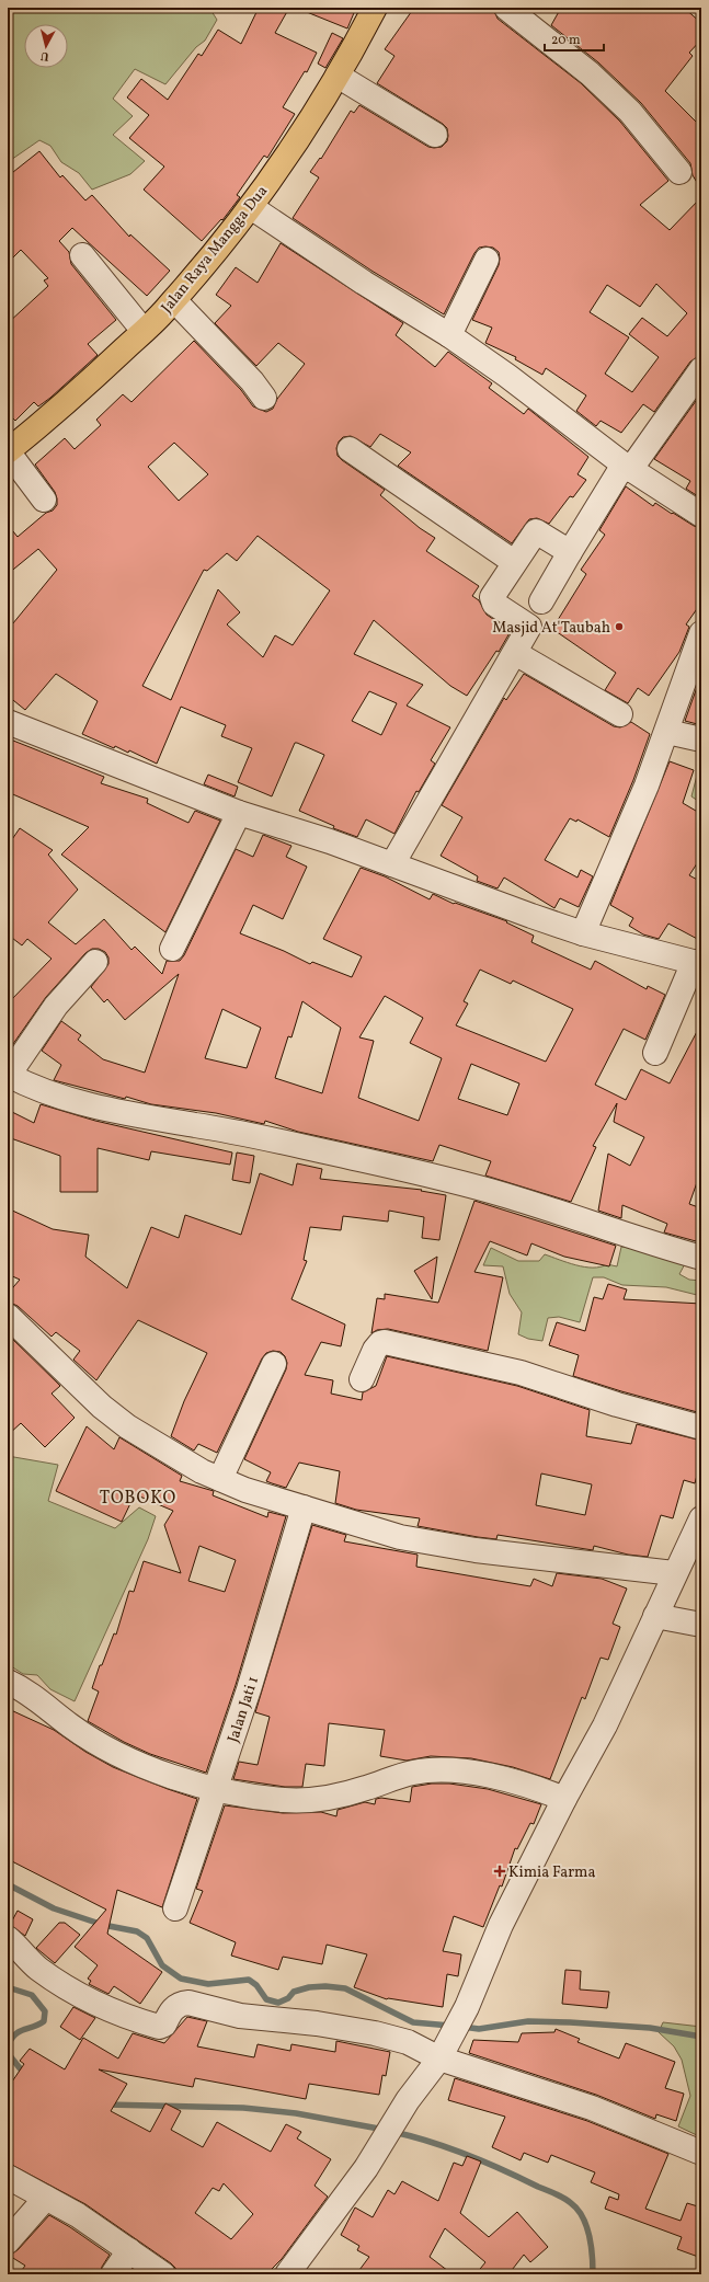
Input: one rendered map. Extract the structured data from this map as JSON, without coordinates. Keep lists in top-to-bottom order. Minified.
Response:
{"streets":{"highway":["Jalan Raya Mangga Dua"],"street":["Jalan Jati 1"]},"districts":["TOBOKO"],"places":{"other":["Masjid At'Taubah"],"health":["Kimia Farma"]},"scale_bar":"20 m","north":"bottom"}
